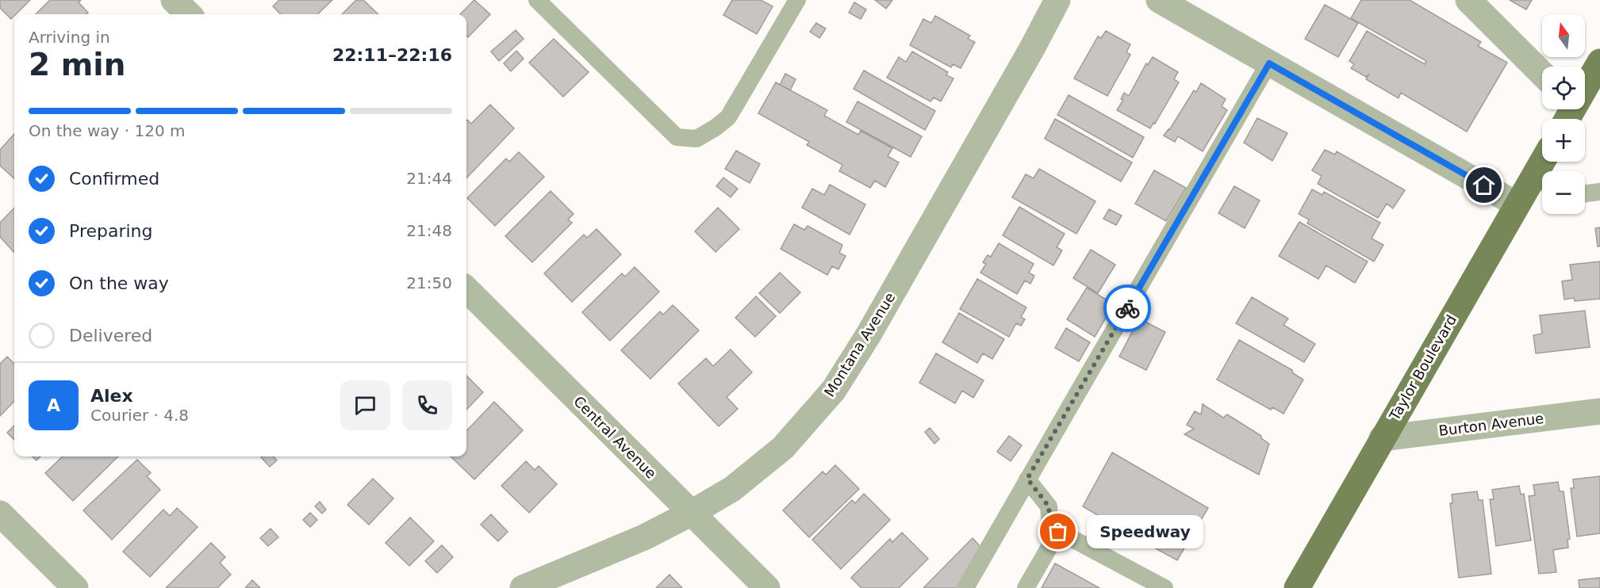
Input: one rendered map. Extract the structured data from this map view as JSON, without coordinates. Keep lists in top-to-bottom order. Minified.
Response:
{"streets":{"main road":["Taylor Boulevard"],"street":["Montana Avenue","Burton Avenue","Central Avenue"]},"crossings":[["Montana Avenue","Central Avenue"],["Taylor Boulevard","Burton Avenue"]],"places":["Speedway"],"north":"top","page":{"map_buttons":["+","−"],"heading":["2 min","Arriving in","22:11–22:16"],"panel":["Alex","Courier · 4.8"],"bar":"On the way · 120 m","list":[["Confirmed","21:44"],["Preparing","21:48"],["On the way","21:50"],"Delivered"],"round":"A","bubble":"Speedway"}}
